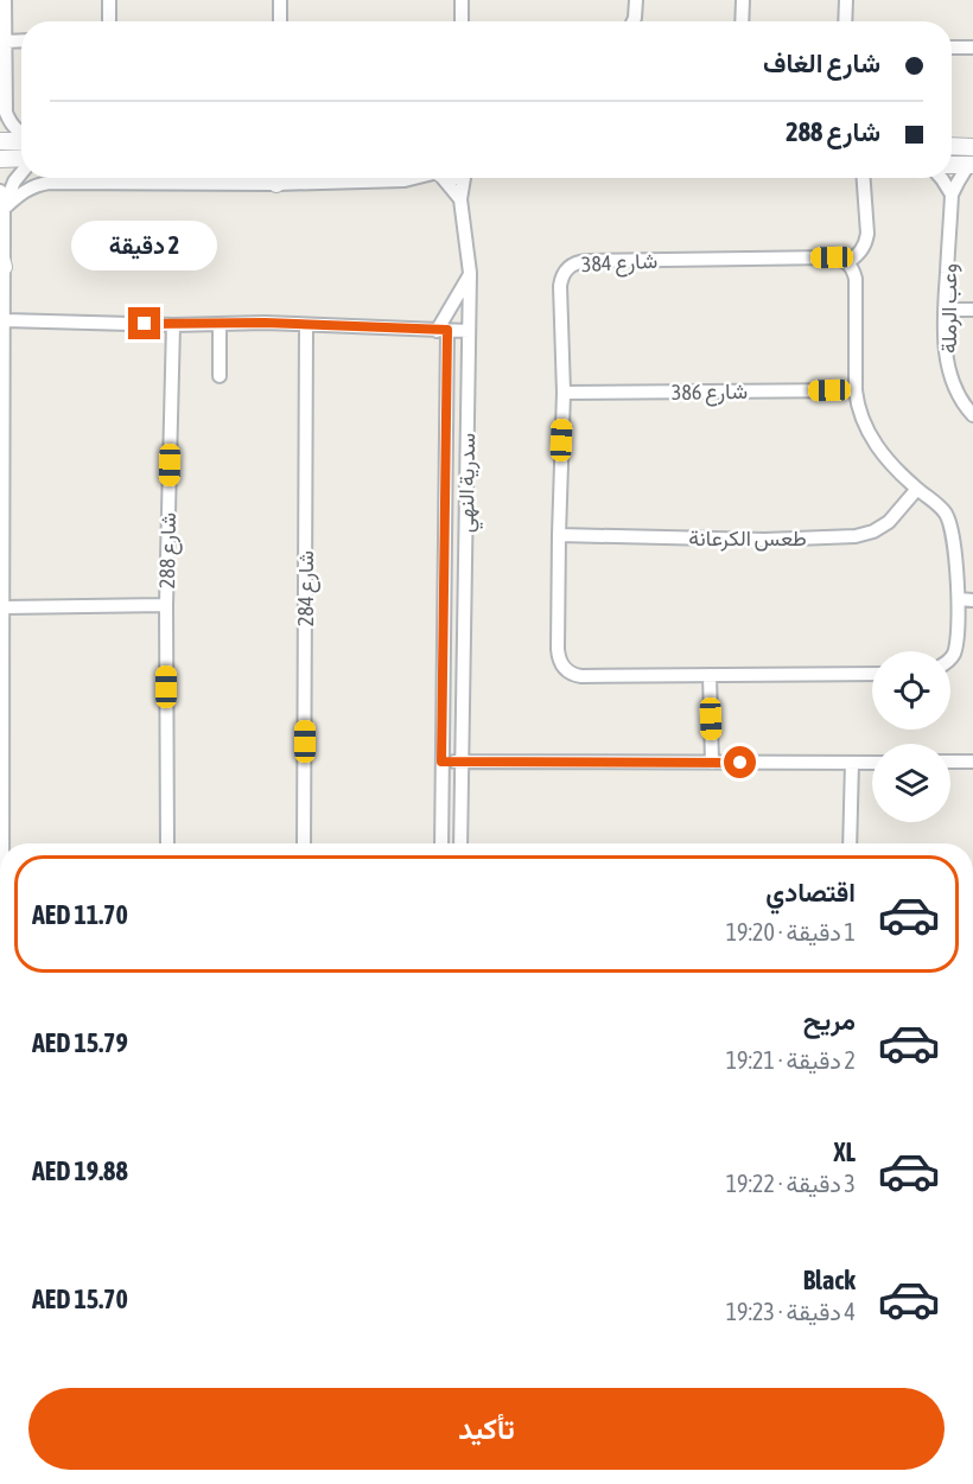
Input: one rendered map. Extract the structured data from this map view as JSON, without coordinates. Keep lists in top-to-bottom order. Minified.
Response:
{"streets":{"street":["شارع 384","وعب الرملة","شارع 386","سدرية النهي","طعس الكرعانة","شارع 288","شارع 284"]},"crossings":[["شارع 384","شارع 386"],["شارع 384","طعس الكرعانة"]],"page":{"banner":["شارع الغاف","شارع 288"],"bubble":"2 دقيقة","list":[{"name":"اقتصادي","note":"1 دقيقة · 19:20","value":"AED 11.70"},{"name":"مريح","note":"2 دقيقة · 19:21","value":"AED 15.79"},{"name":"XL","note":"3 دقيقة · 19:22","value":"AED 19.88"},{"name":"Black","note":"4 دقيقة · 19:23","value":"AED 15.70"}],"buttons":"تأكيد"}}
